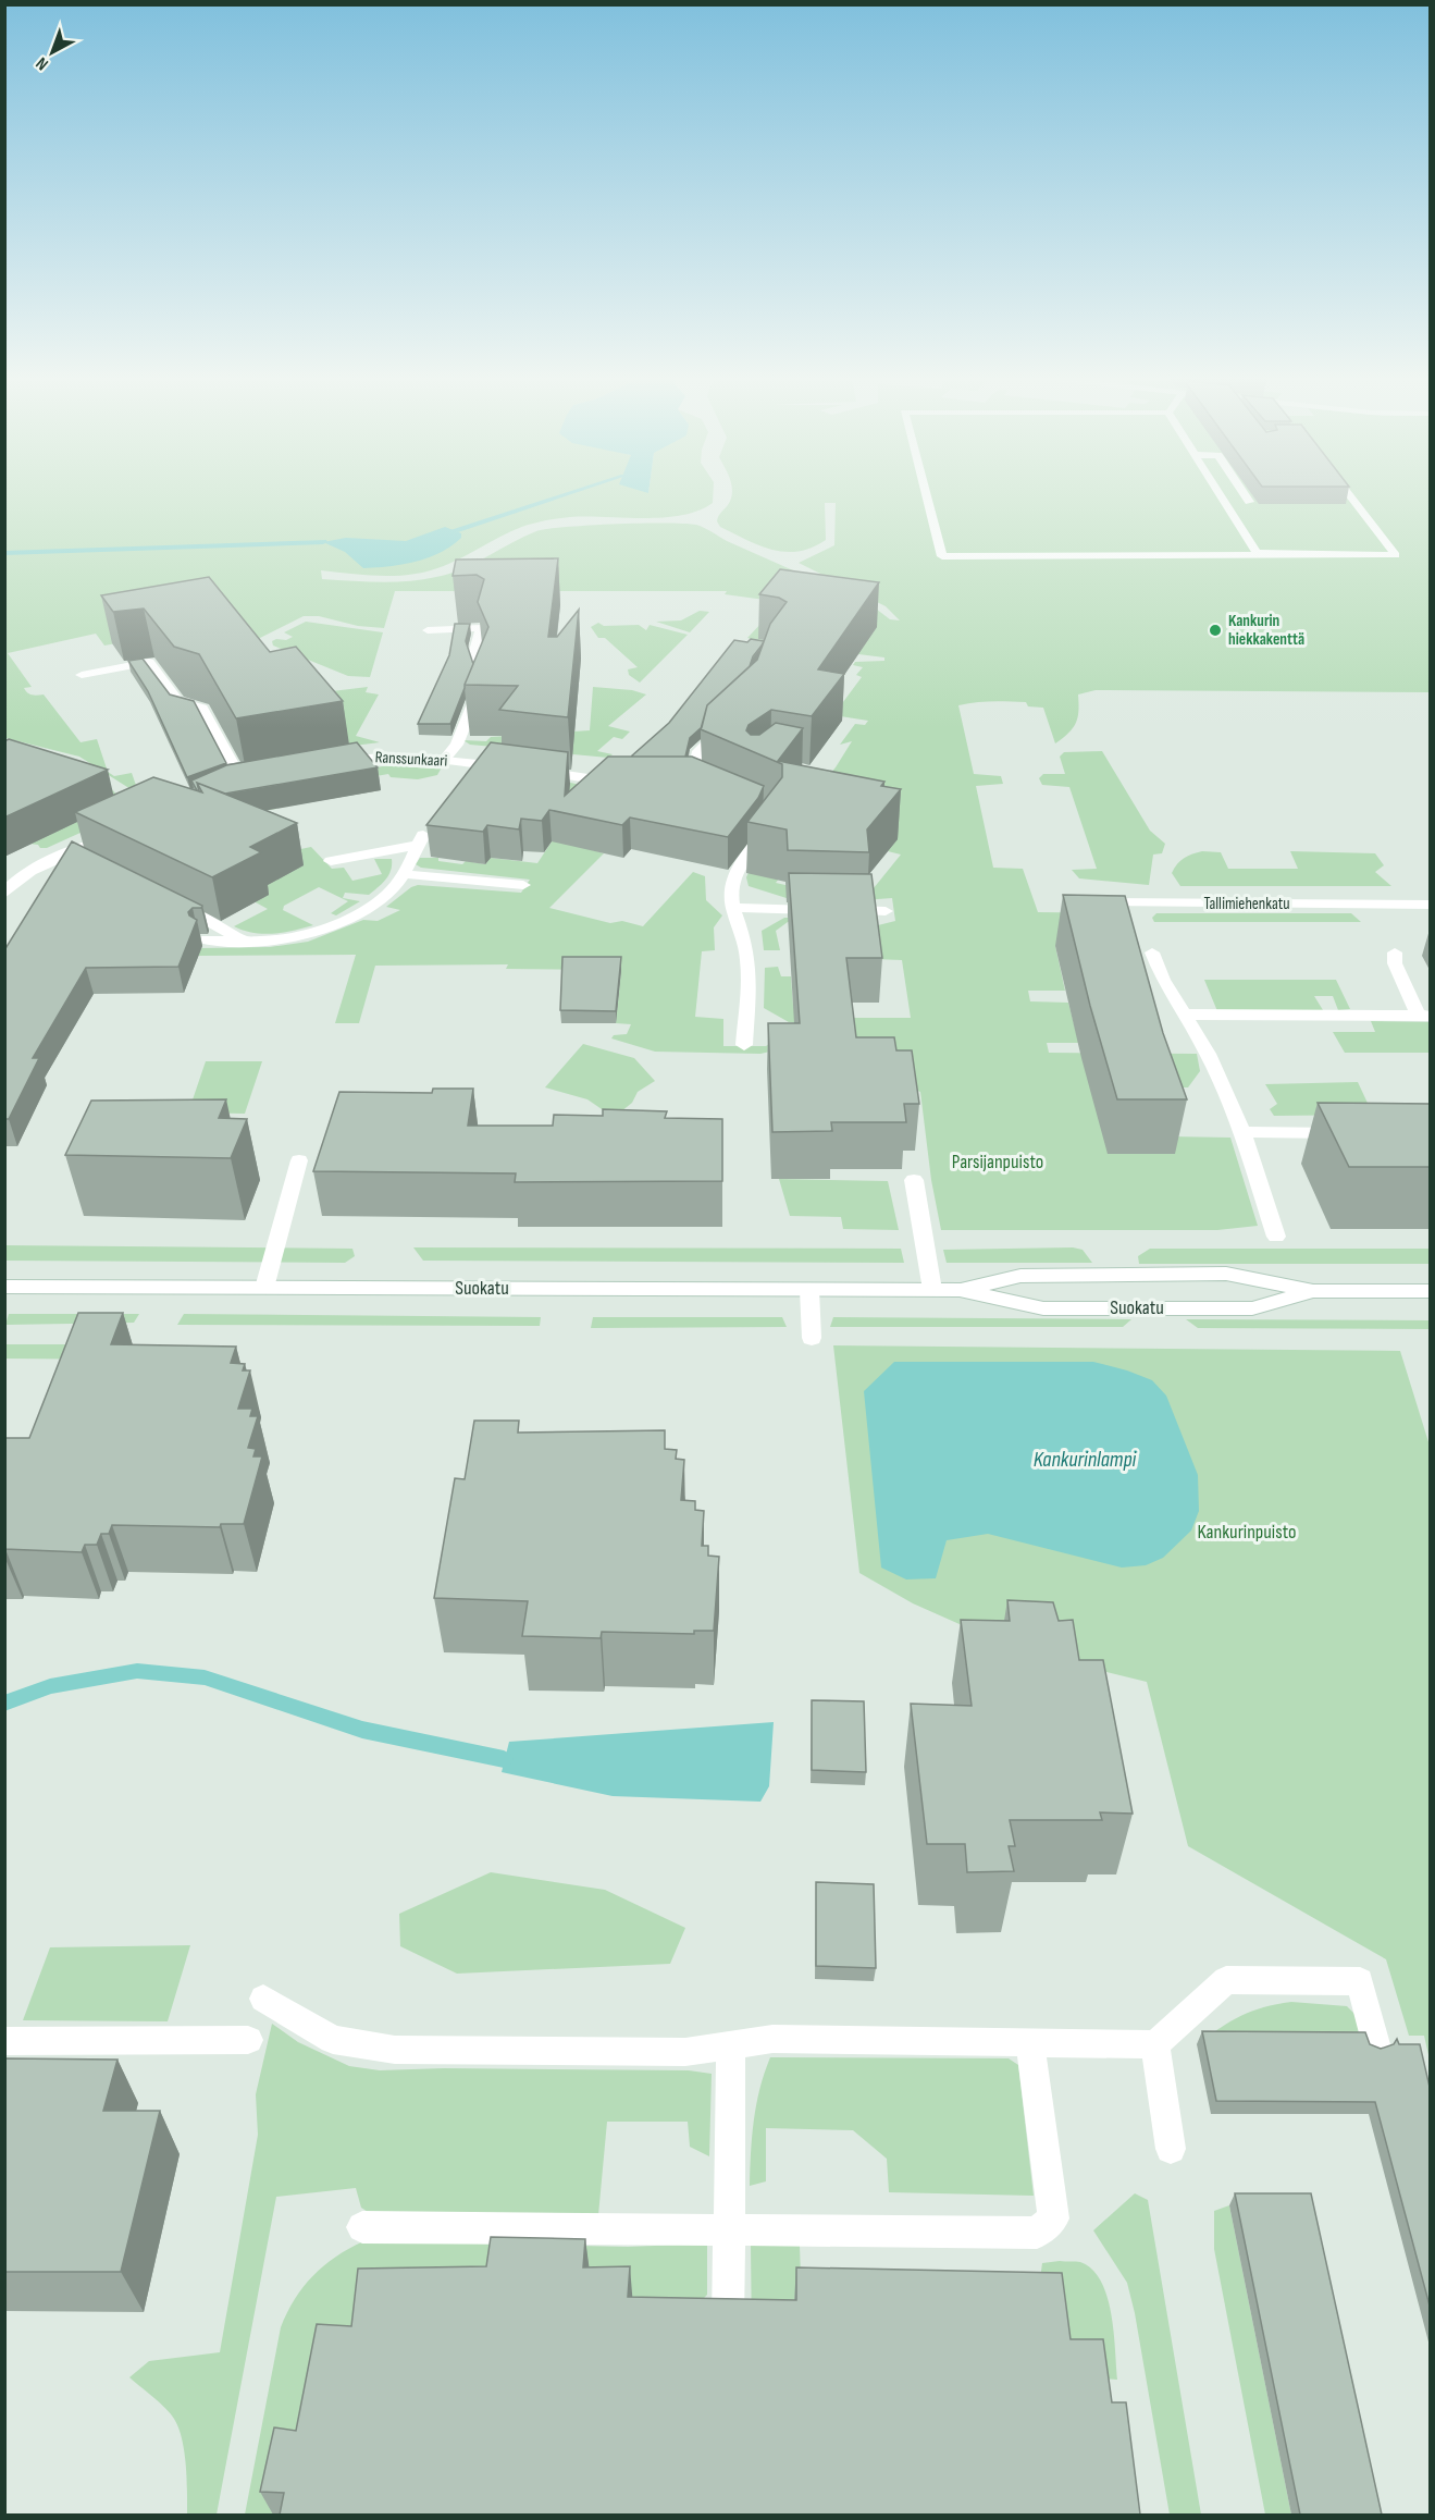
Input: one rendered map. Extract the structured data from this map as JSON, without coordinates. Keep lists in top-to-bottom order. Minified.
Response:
{"streets":{"street":["Ranssunkaari","Tallimiehenkatu","Suokatu"]},"water":["Kankurinlampi"],"parks":["Parsijanpuisto","Kankurinpuisto"],"places":["Kankurin hiekkakenttä"],"north":"bottom left"}
